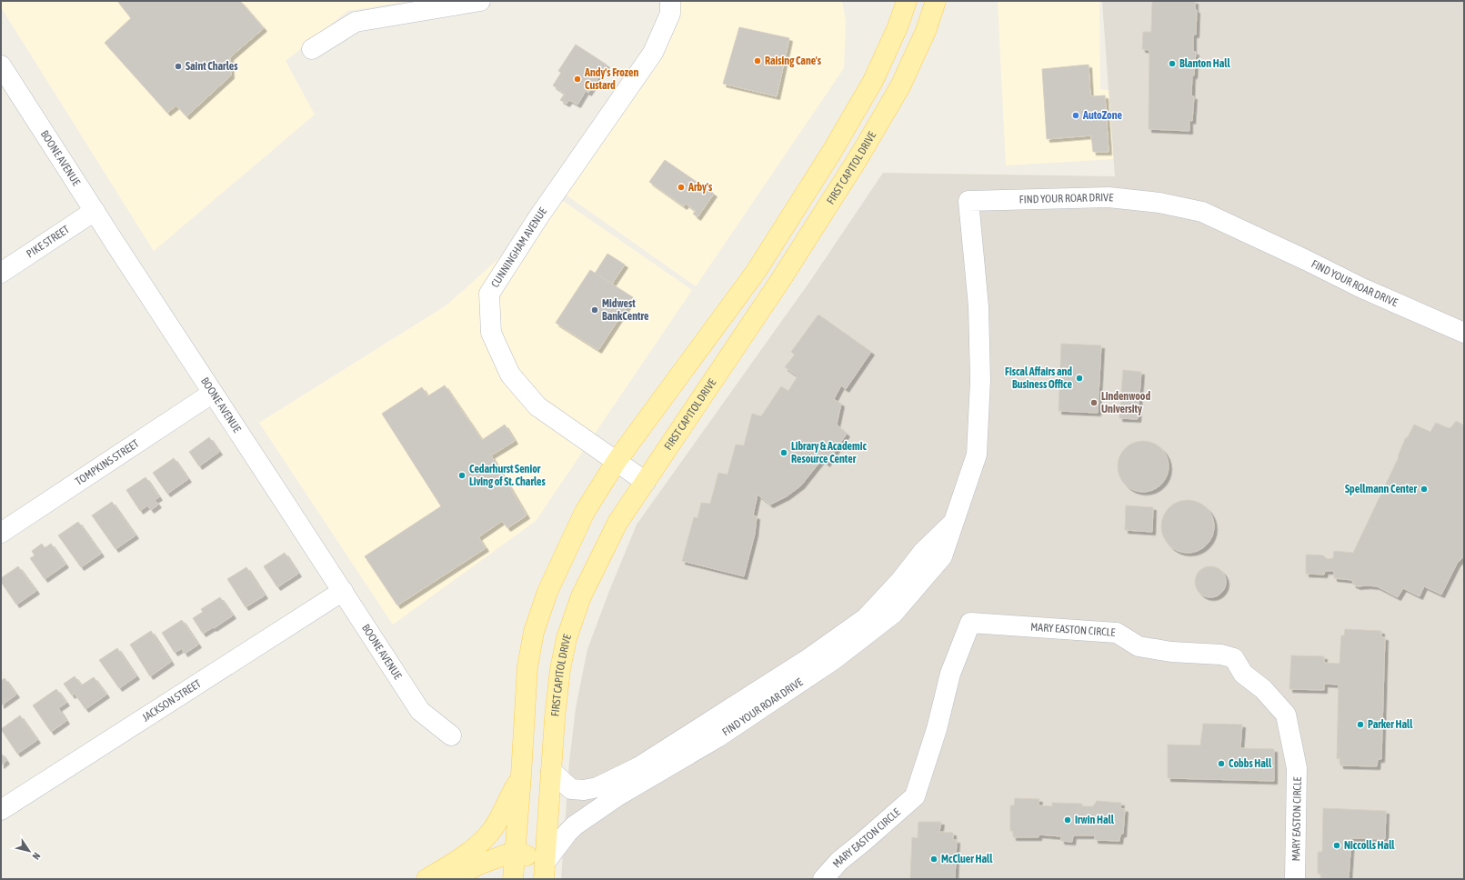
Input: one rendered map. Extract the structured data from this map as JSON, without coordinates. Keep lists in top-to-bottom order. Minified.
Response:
{"streets":{"main road":["FIRST CAPITOL DRIVE"],"street":["BOONE AVENUE","FIND YOUR ROAR DRIVE","PIKE STREET","CUNNINGHAM AVENUE","TOMPKINS STREET","MARY EASTON CIRCLE","JACKSON STREET"]},"crossings":[["BOONE AVENUE","PIKE STREET"],["BOONE AVENUE","TOMPKINS STREET"],["BOONE AVENUE","JACKSON STREET"],["FIRST CAPITOL DRIVE","FIND YOUR ROAR DRIVE"],["FIRST CAPITOL DRIVE","CUNNINGHAM AVENUE"]],"places":["Raising Cane's","Blanton Hall","Saint Charles","Andy's Frozen Custard","AutoZone","Arby's","Midwest BankCentre","Fiscal Affairs and Business Office","Lindenwood University","Library & Academic Resource Center","Cedarhurst Senior Living of St. Charles","Spellmann Center","Parker Hall","Cobbs Hall","Irwin Hall","Niccolls Hall","McCluer Hall"],"north":"bottom right"}
